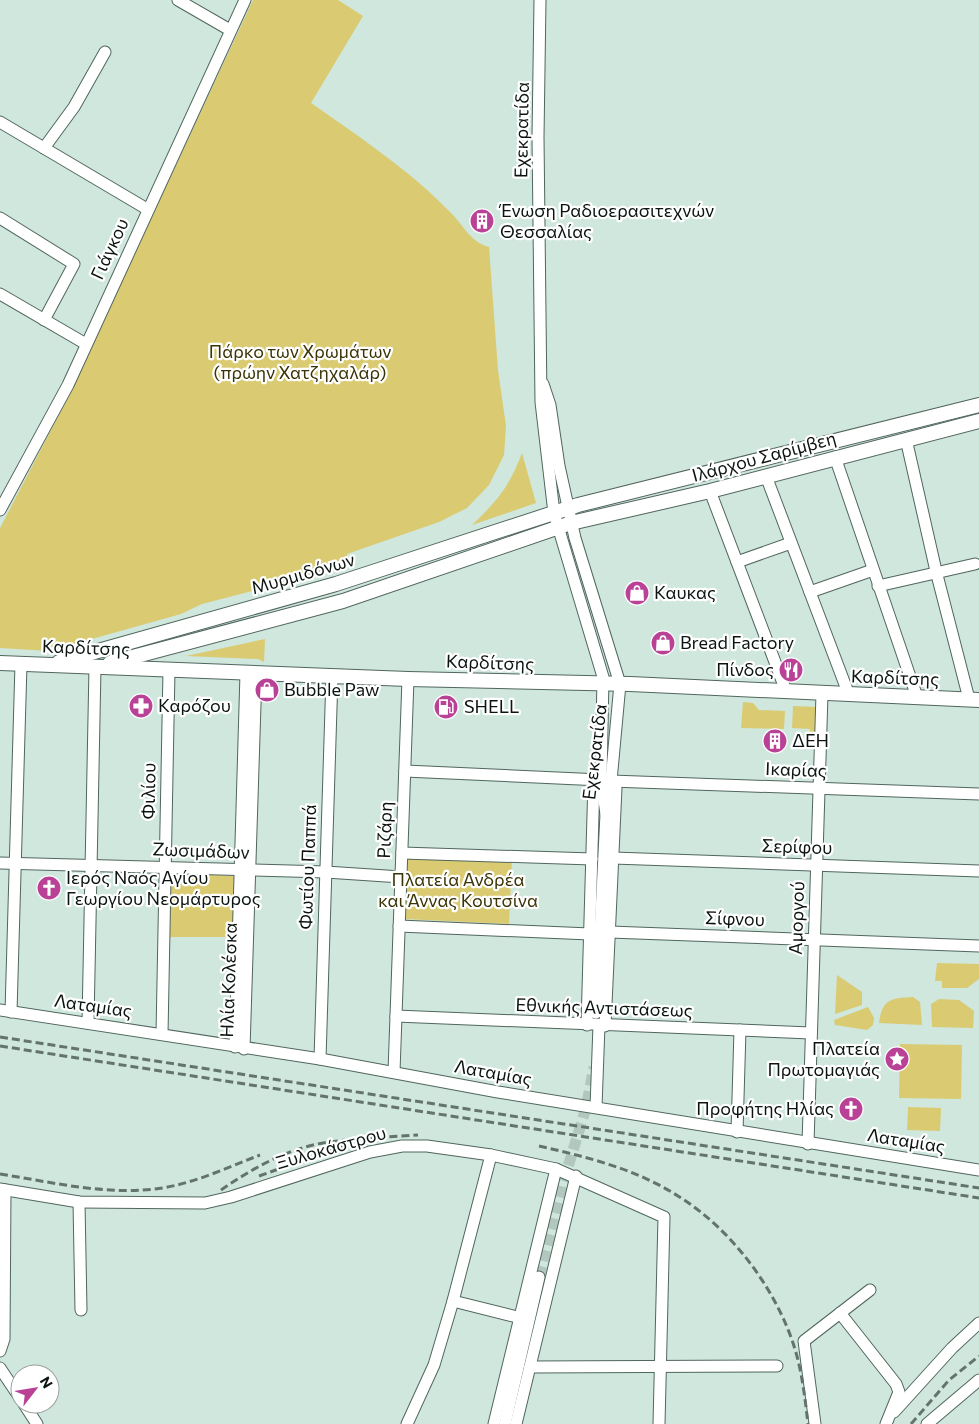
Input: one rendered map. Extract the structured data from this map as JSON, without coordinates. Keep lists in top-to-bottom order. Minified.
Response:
{"streets":{"main road":["Ιλάρχου Σαρίμβεη","Μυρμιδόνων","Καρδίτσης"],"street":["Εχεκρατίδα","Γιάγκου","Ικαρίας","Φιλίου","Ριζάρη","Σερίφου","Ζωσιμάδων","Φωτίου Παππά","Αμοργού","Σίφνου","Ηλία Κολέσκα","Λαταμίας","Εθνικής Αντιστάσεως","Ξυλοκάστρου"]},"crossings":[["Εχεκρατίδα","Ιλάρχου Σαρίμβεη"],["Εχεκρατίδα","Μυρμιδόνων"],["Εχεκρατίδα","Καρδίτσης"],["Εχεκρατίδα","Ικαρίας"],["Ιλάρχου Σαρίμβεη","Μυρμιδόνων"],["Μυρμιδόνων","Καρδίτσης"],["Καρδίτσης","Φιλίου"],["Καρδίτσης","Ριζάρη"],["Καρδίτσης","Φωτίου Παππά"],["Καρδίτσης","Αμοργού"],["Καρδίτσης","Ηλία Κολέσκα"],["Ικαρίας","Ριζάρη"],["Ικαρίας","Αμοργού"],["Φιλίου","Ζωσιμάδων"],["Φιλίου","Λαταμίας"],["Ριζάρη","Ζωσιμάδων"],["Ριζάρη","Λαταμίας"],["Ριζάρη","Εθνικής Αντιστάσεως"],["Σερίφου","Αμοργού"],["Ζωσιμάδων","Φωτίου Παππά"],["Ζωσιμάδων","Ηλία Κολέσκα"],["Φωτίου Παππά","Λαταμίας"],["Αμοργού","Σίφνου"],["Αμοργού","Λαταμίας"],["Αμοργού","Εθνικής Αντιστάσεως"],["Ηλία Κολέσκα","Λαταμίας"]],"parks":["Πάρκο των Χρωμάτων (πρώην Χατζηχαλάρ)","Πλατεία Ανδρέα και Άννας Κουτσίνα"],"places":{"building":["Ένωση Ραδιοερασιτεχνών Θεσσαλίας","ΔΕΗ"],"shop":["Καυκας","Bread Factory","Bubble Paw"],"restaurant":["Πίνδος"],"pharmacy":["Καρόζου"],"fuel station":["SHELL"],"church":["Ιερός Ναός Αγίου Γεωργίου Νεομάρτυρος","Προφήτης Ηλίας"],"place":["Πλατεία Πρωτομαγιάς"]},"north":"top right"}
